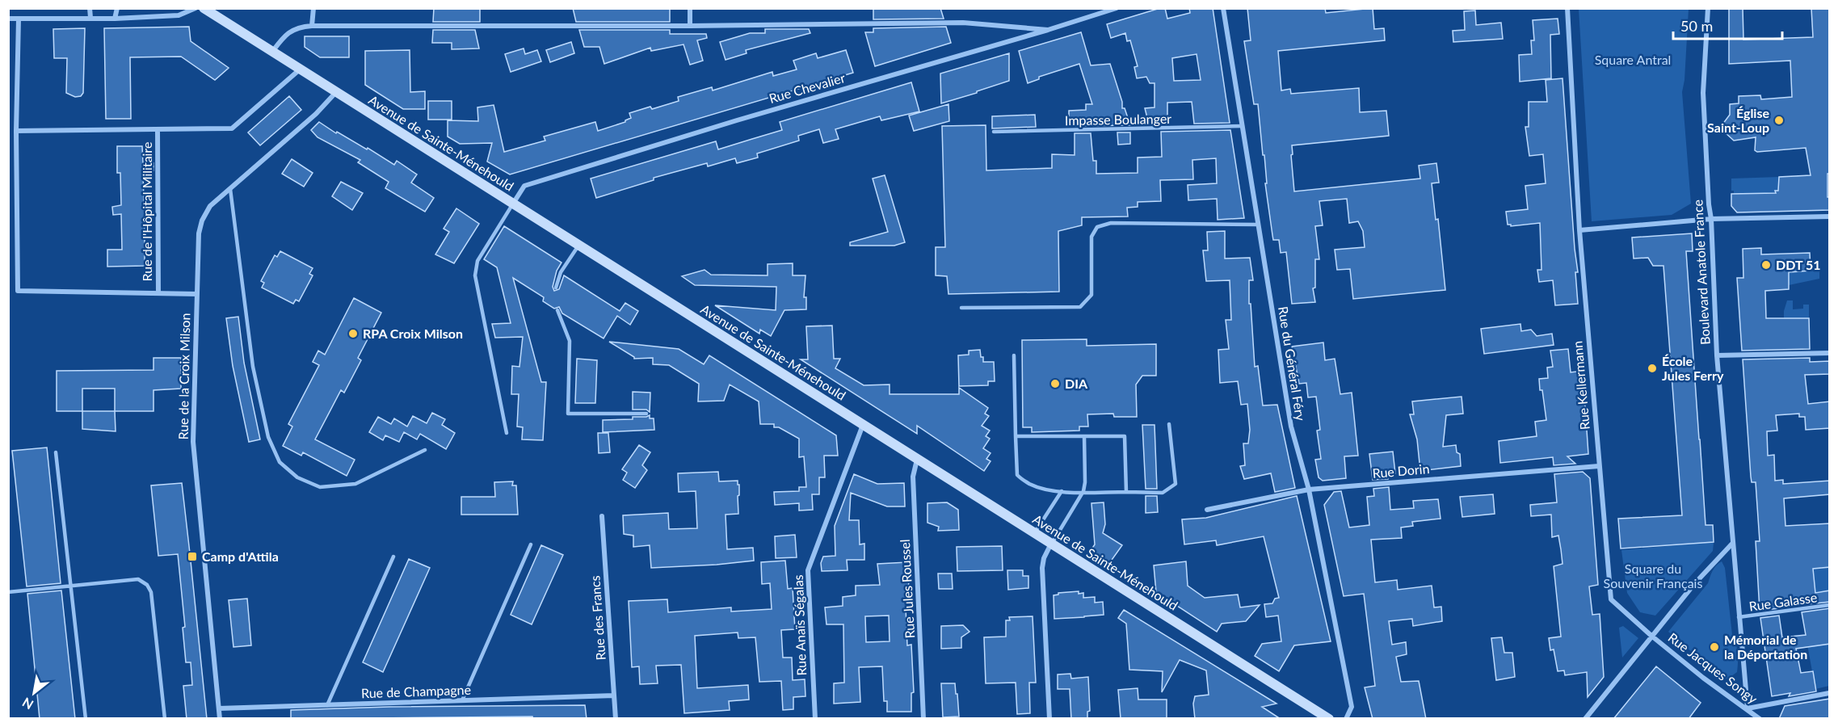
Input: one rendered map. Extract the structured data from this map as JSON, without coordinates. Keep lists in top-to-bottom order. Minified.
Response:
{"streets":{"main road":["Avenue de Sainte-Ménehould"],"street":["Rue Chevalier","Rue de l'Hôpital Militaire","Boulevard Anatole France","Rue du Général Féry","Rue de la Croix Milson","Rue Kellermann","Rue Dorin","Rue Jules Roussel","Rue des Francs","Rue Anaïs Ségalas","Rue Jacques Songy","Rue de Champagne"],"lane":["Impasse Boulanger","Rue Galasse"]},"crossings":[["Rue Chevalier","Avenue de Sainte-Ménehould"],["Impasse Boulanger","Rue du Général Féry"],["Avenue de Sainte-Ménehould","Rue de l'Hôpital Militaire"],["Avenue de Sainte-Ménehould","Rue de la Croix Milson"],["Avenue de Sainte-Ménehould","Rue Jules Roussel"],["Avenue de Sainte-Ménehould","Rue Anaïs Ségalas"],["Rue de l'Hôpital Militaire","Rue de la Croix Milson"],["Boulevard Anatole France","Rue Galasse"],["Boulevard Anatole France","Rue Jacques Songy"],["Rue du Général Féry","Rue Dorin"],["Rue de la Croix Milson","Rue de Champagne"],["Rue Kellermann","Rue Dorin"],["Rue Kellermann","Rue Jacques Songy"],["Rue des Francs","Rue de Champagne"]],"parks":["Square Antral","Square du Souvenir Français"],"places":{"other":["Église Saint-Loup","DDT 51","RPA Croix Milson","École Jules Ferry","DIA","Mémorial de la Déportation"],"transit":["Camp d'Attila"]},"scale_bar":"50 m","north":"bottom left"}
